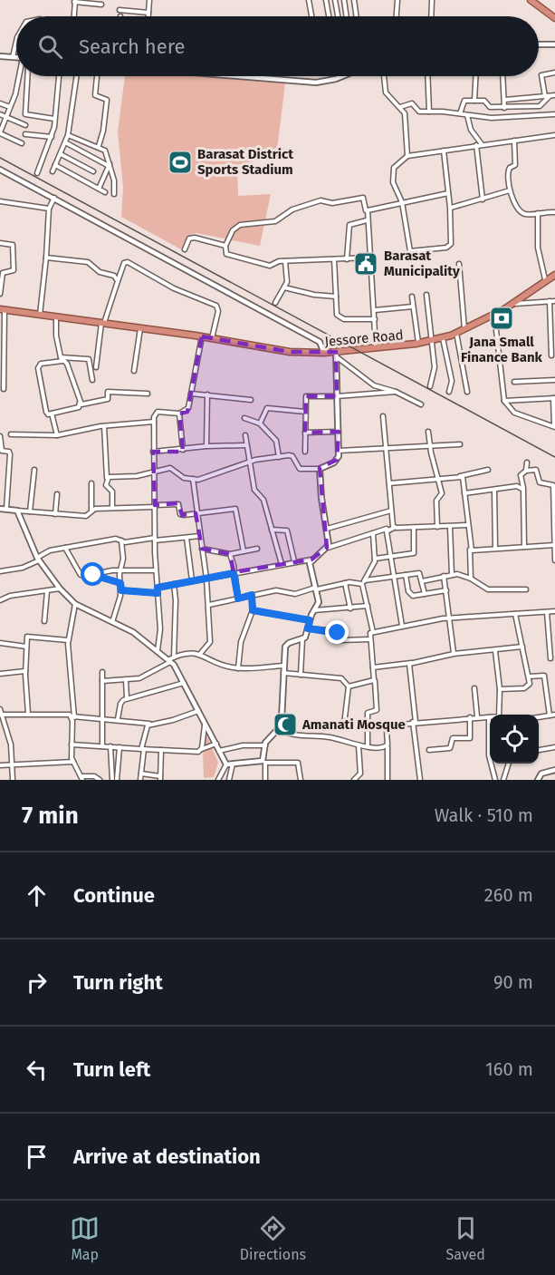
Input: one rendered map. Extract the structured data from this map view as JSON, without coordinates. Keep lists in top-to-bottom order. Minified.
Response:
{"streets":{"highway":["Jessore Road"]},"places":{"sports":["Barasat District Sports Stadium"],"public building":["Barasat Municipality"],"bank":["Jana Small Finance Bank"],"mosque":["Amanati Mosque"]},"page":{"search":"Search here","heading":["7 min","Walk · 510 m"],"list":[["Continue","260 m"],["Turn right","90 m"],["Turn left","160 m"],"Arrive at destination"],"nav":["Map","Directions","Saved"]}}
